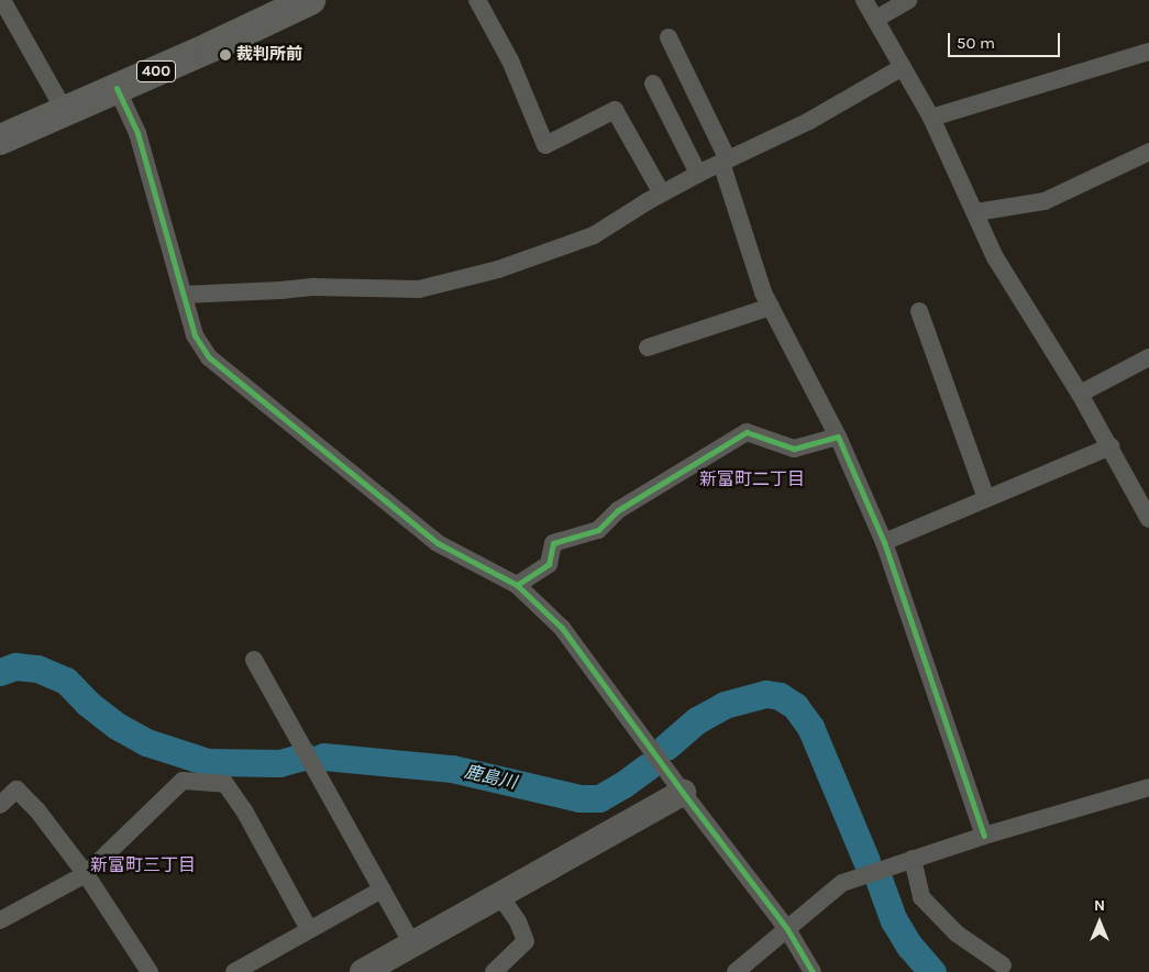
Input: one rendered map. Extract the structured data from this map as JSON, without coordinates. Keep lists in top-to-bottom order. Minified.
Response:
{"streets":{"highway":["400"]},"districts":["新富町二丁目","新富町三丁目"],"water":["鹿島川"],"places":["裁判所前"],"scale_bar":"50 m","north":"top"}
